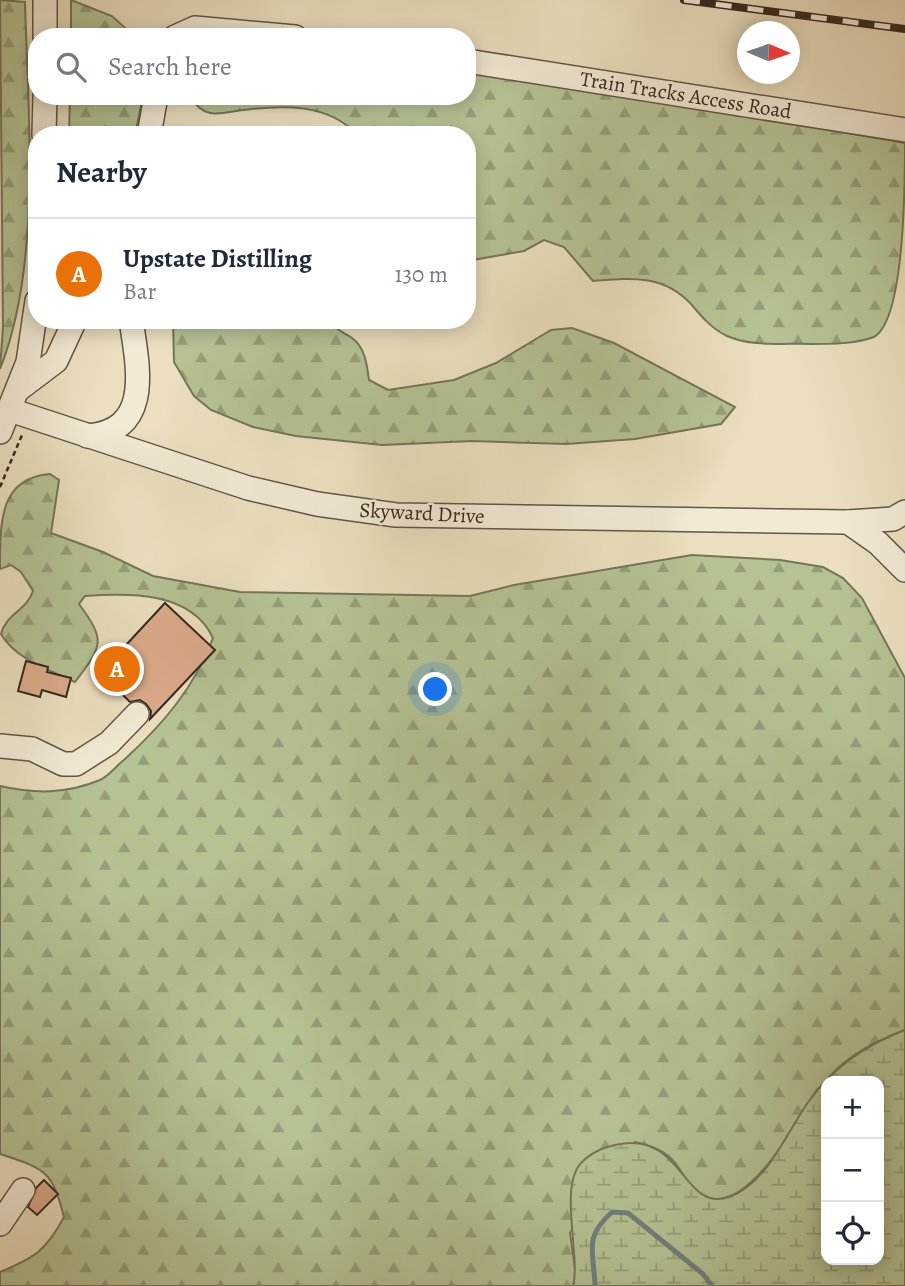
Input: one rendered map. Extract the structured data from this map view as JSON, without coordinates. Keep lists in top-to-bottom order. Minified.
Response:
{"streets":{"street":["Train Tracks Access Road","Skyward Drive"]},"north":"right","page":{"search":"Search here","heading":"Nearby","list":[{"mark":"A","name":"Upstate Distilling","note":"Bar","value":"130 m"}],"pins":"A","map_buttons":["+","−"]}}
